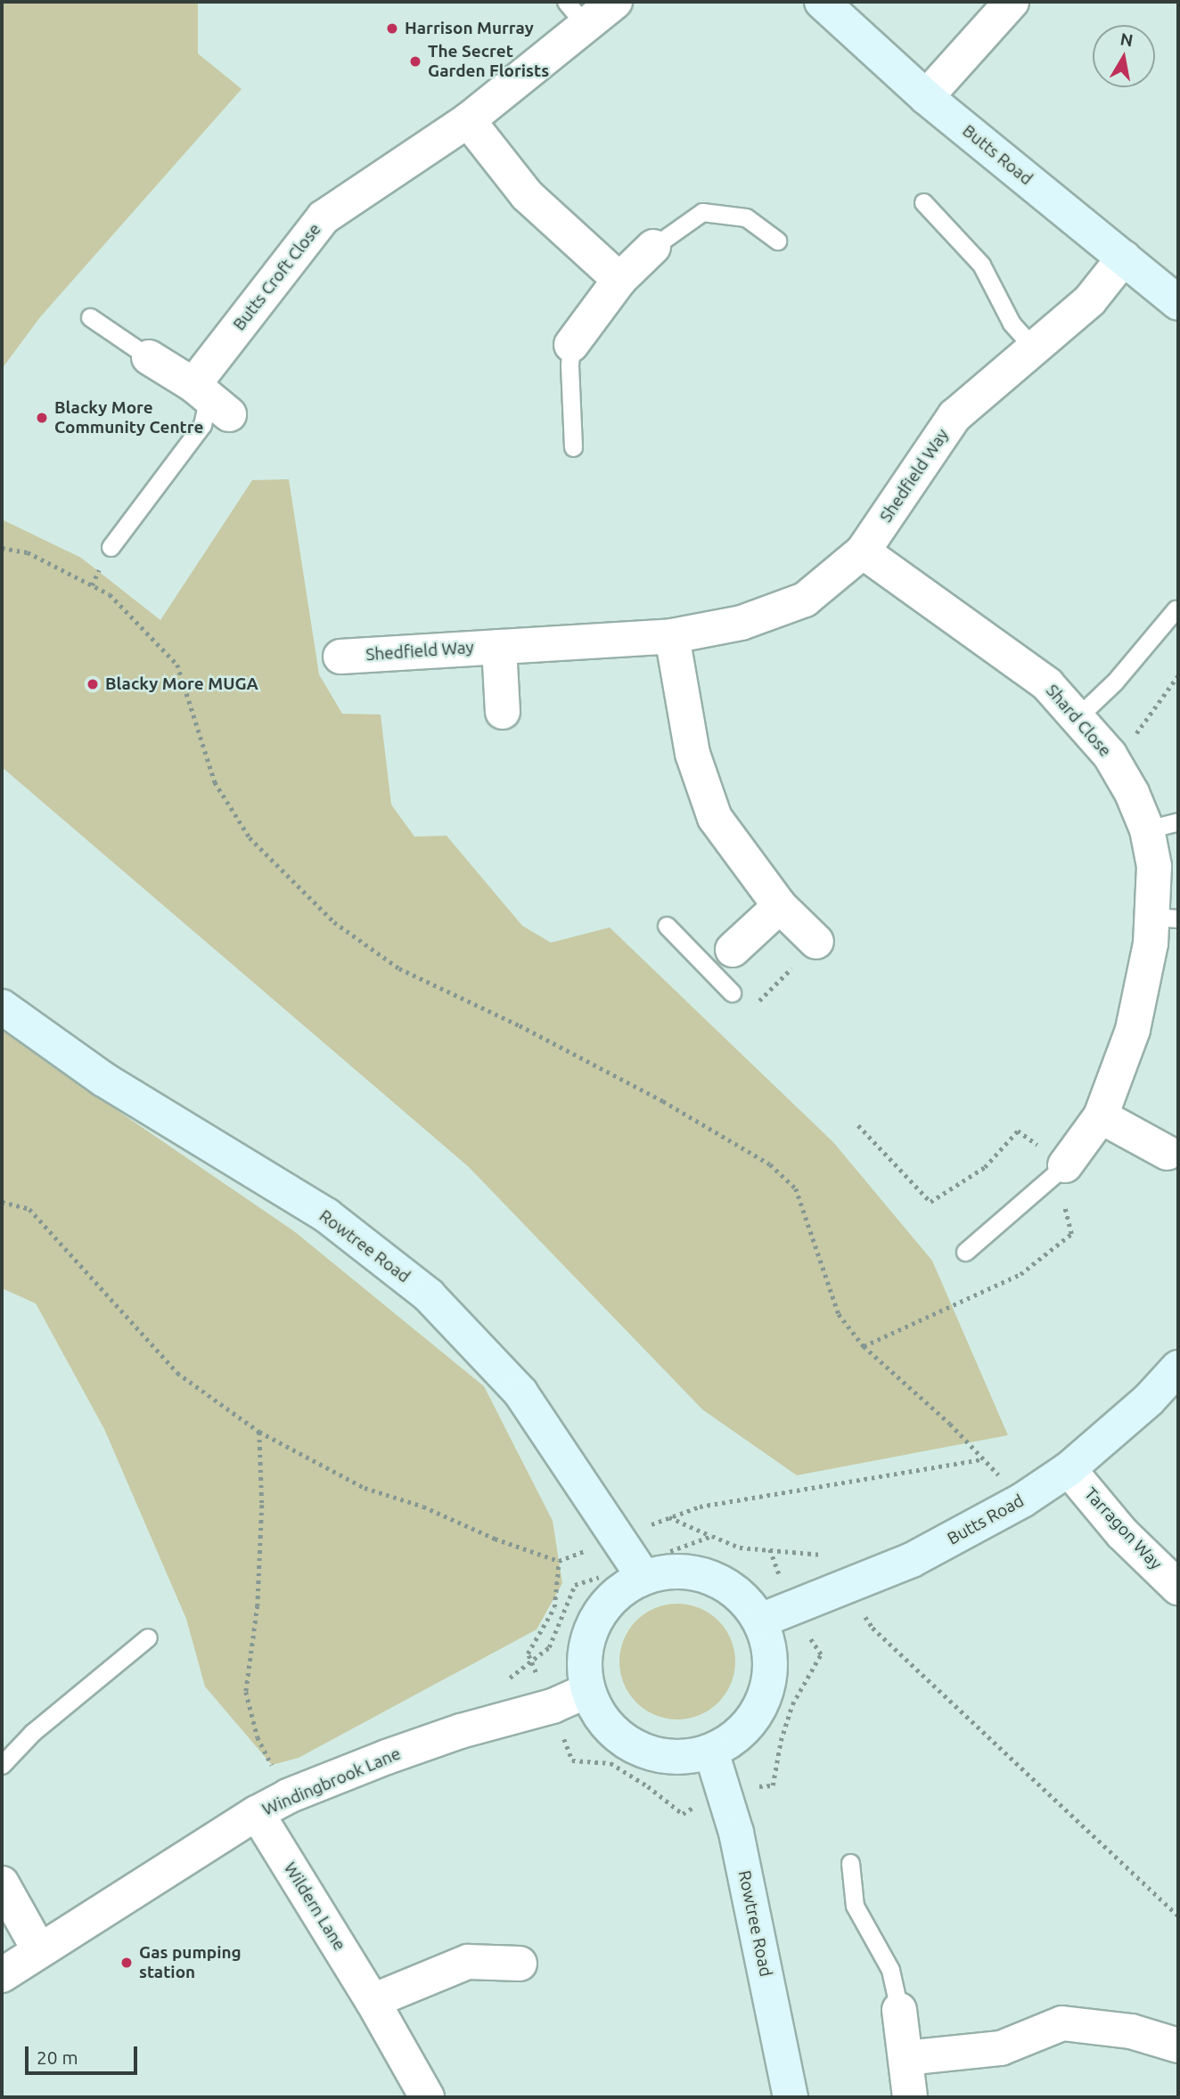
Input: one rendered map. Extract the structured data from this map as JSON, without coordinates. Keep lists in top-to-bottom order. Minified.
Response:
{"streets":{"street":["Butts Road","Butts Croft Close","Shedfield Way","Shard Close","Rowtree Road","Tarragon Way","Windingbrook Lane","Wildern Lane"]},"crossings":[["Butts Road","Shedfield Way"],["Butts Road","Rowtree Road"],["Butts Road","Tarragon Way"],["Butts Road","Windingbrook Lane"],["Shedfield Way","Shard Close"],["Rowtree Road","Windingbrook Lane"],["Windingbrook Lane","Wildern Lane"]],"places":["Harrison Murray","The Secret Garden Florists","Blacky More Community Centre","Blacky More MUGA","Gas pumping station"],"scale_bar":"20 m","north":"top"}
